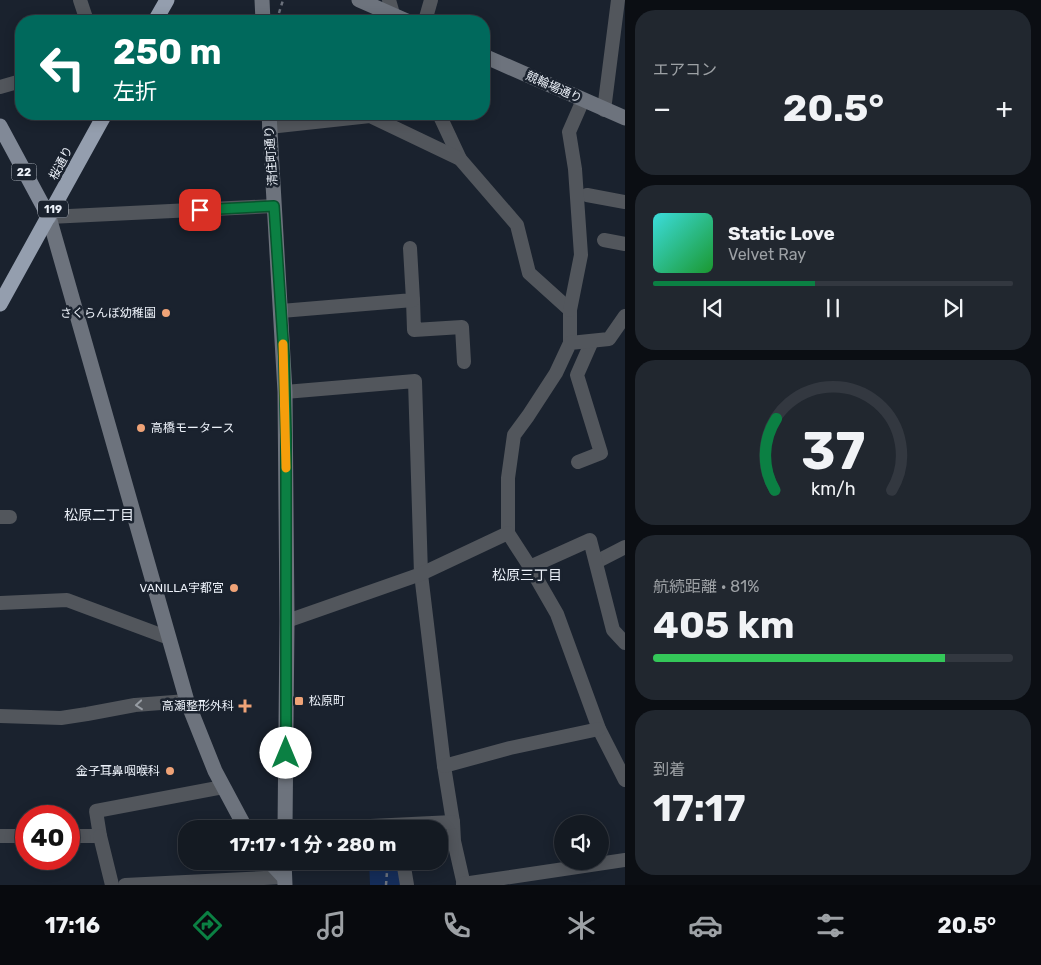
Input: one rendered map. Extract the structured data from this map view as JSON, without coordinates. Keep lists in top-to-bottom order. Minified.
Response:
{"streets":{"highway":["桜通り","119"],"main road":["22"],"street":["競輪場通り","清住町通り"]},"crossings":[["桜通り","22"]],"districts":["松原二丁目","松原三丁目"],"places":{"other":["さくらんぼ幼稚園","高橋モータース","VANILLA宇都宮","金子耳鼻咽喉科"],"transit":["松原町"],"health":["高瀬整形外科"]},"page":{"tile":["エアコン",["航続距離 · 81%","405 km"],["到着","17:17"]],"turn":["250 m","左折"],"heat":["−","20.5°","+"],"song":["Static Love","Velvet Ray"],"limit":"40","trip":"17:17 · 1 分 · 280 m","tabs":["17:16","20.5°"],"gauge":["37","km/h"]}}
